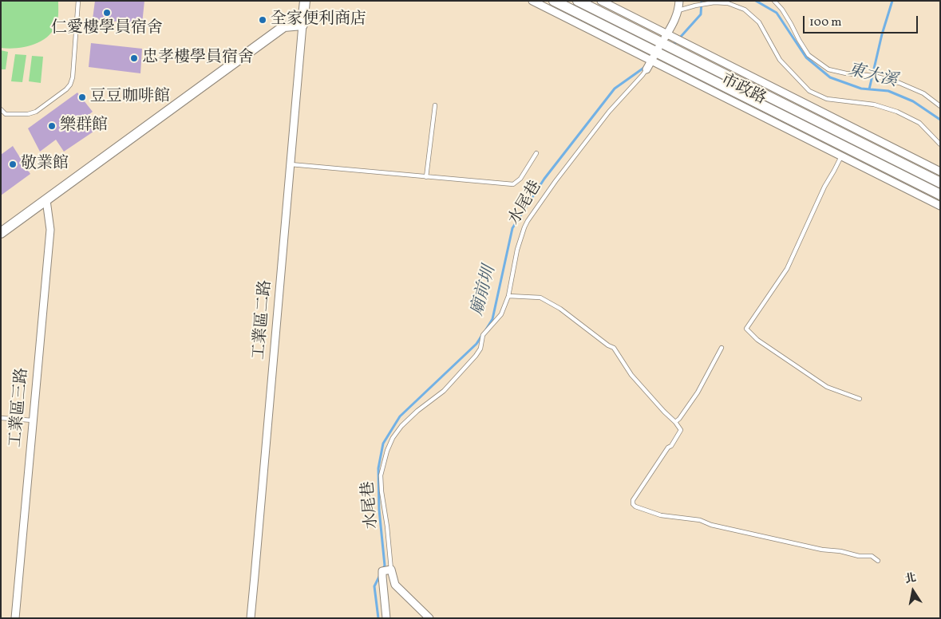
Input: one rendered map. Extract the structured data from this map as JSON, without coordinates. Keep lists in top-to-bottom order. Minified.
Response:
{"streets":{"street":["市政路","水尾巷","工業區二路","工業區三路"]},"crossings":[["市政路","水尾巷"]],"water":["東大溪","廟前圳"],"places":["仁愛樓學員宿舍","全家便利商店","忠孝樓學員宿舍","豆豆咖啡館","樂群館","敬業館"],"scale_bar":"100 m","north":"top"}
